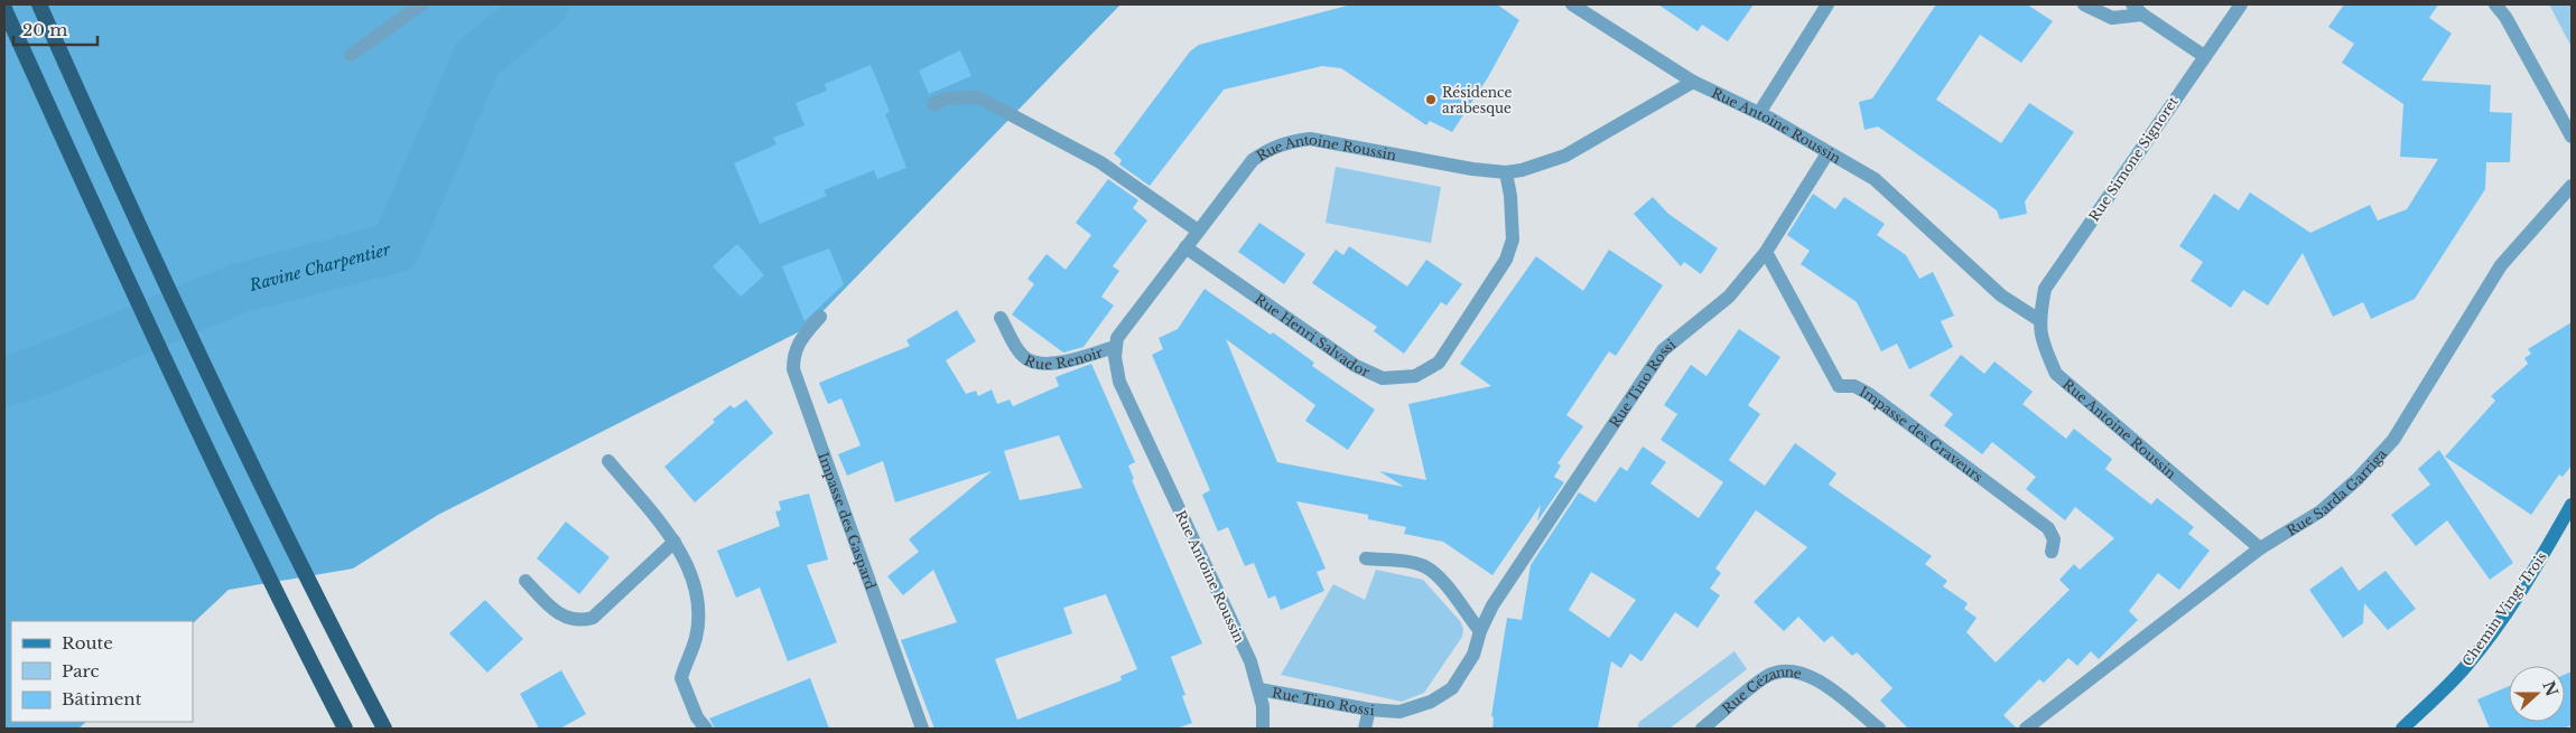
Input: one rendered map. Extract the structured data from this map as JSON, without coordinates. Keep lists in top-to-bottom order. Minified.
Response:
{"streets":{"main road":["Chemin Vingt Trois"],"street":["Rue Antoine Roussin","Rue Simone Signoret","Rue Henri Salvador","Rue Renoir","Rue Tino Rossi","Impasse des Graveurs","Rue Sarda Garriga","Impasse des Gaspard","Rue Cézanne"]},"crossings":[["Rue Antoine Roussin","Rue Simone Signoret"],["Rue Antoine Roussin","Rue Henri Salvador"],["Rue Antoine Roussin","Rue Renoir"],["Rue Antoine Roussin","Rue Tino Rossi"],["Rue Antoine Roussin","Rue Sarda Garriga"],["Rue Tino Rossi","Impasse des Graveurs"]],"water":["Ravine Charpentier"],"places":["Résidence arabesque"],"legend":["Route","Parc","Bâtiment"],"scale_bar":"20 m","north":"right"}
